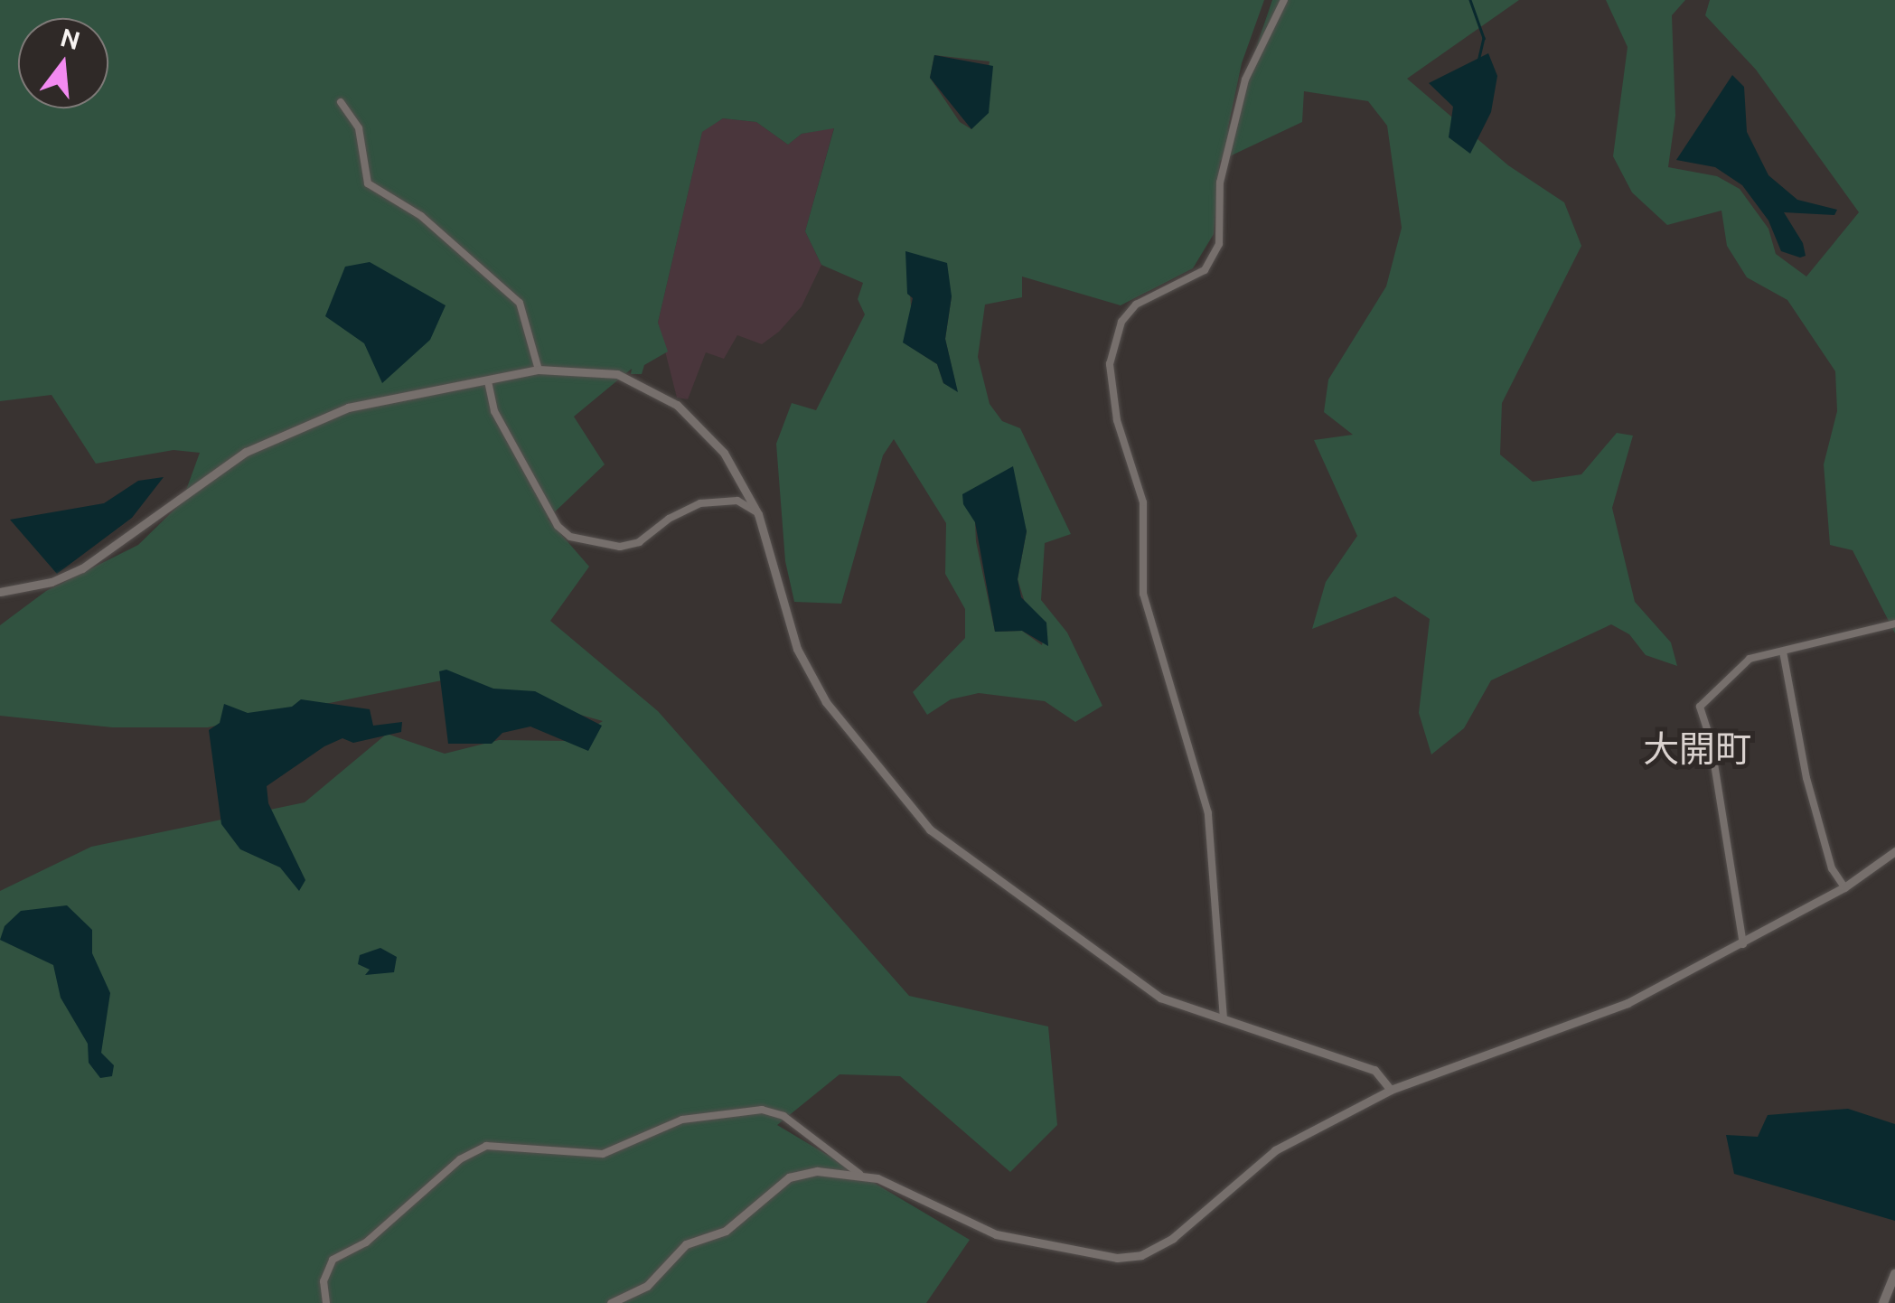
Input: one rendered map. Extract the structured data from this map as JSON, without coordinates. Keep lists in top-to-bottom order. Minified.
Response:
{"districts":["大開町"],"north":"top"}
